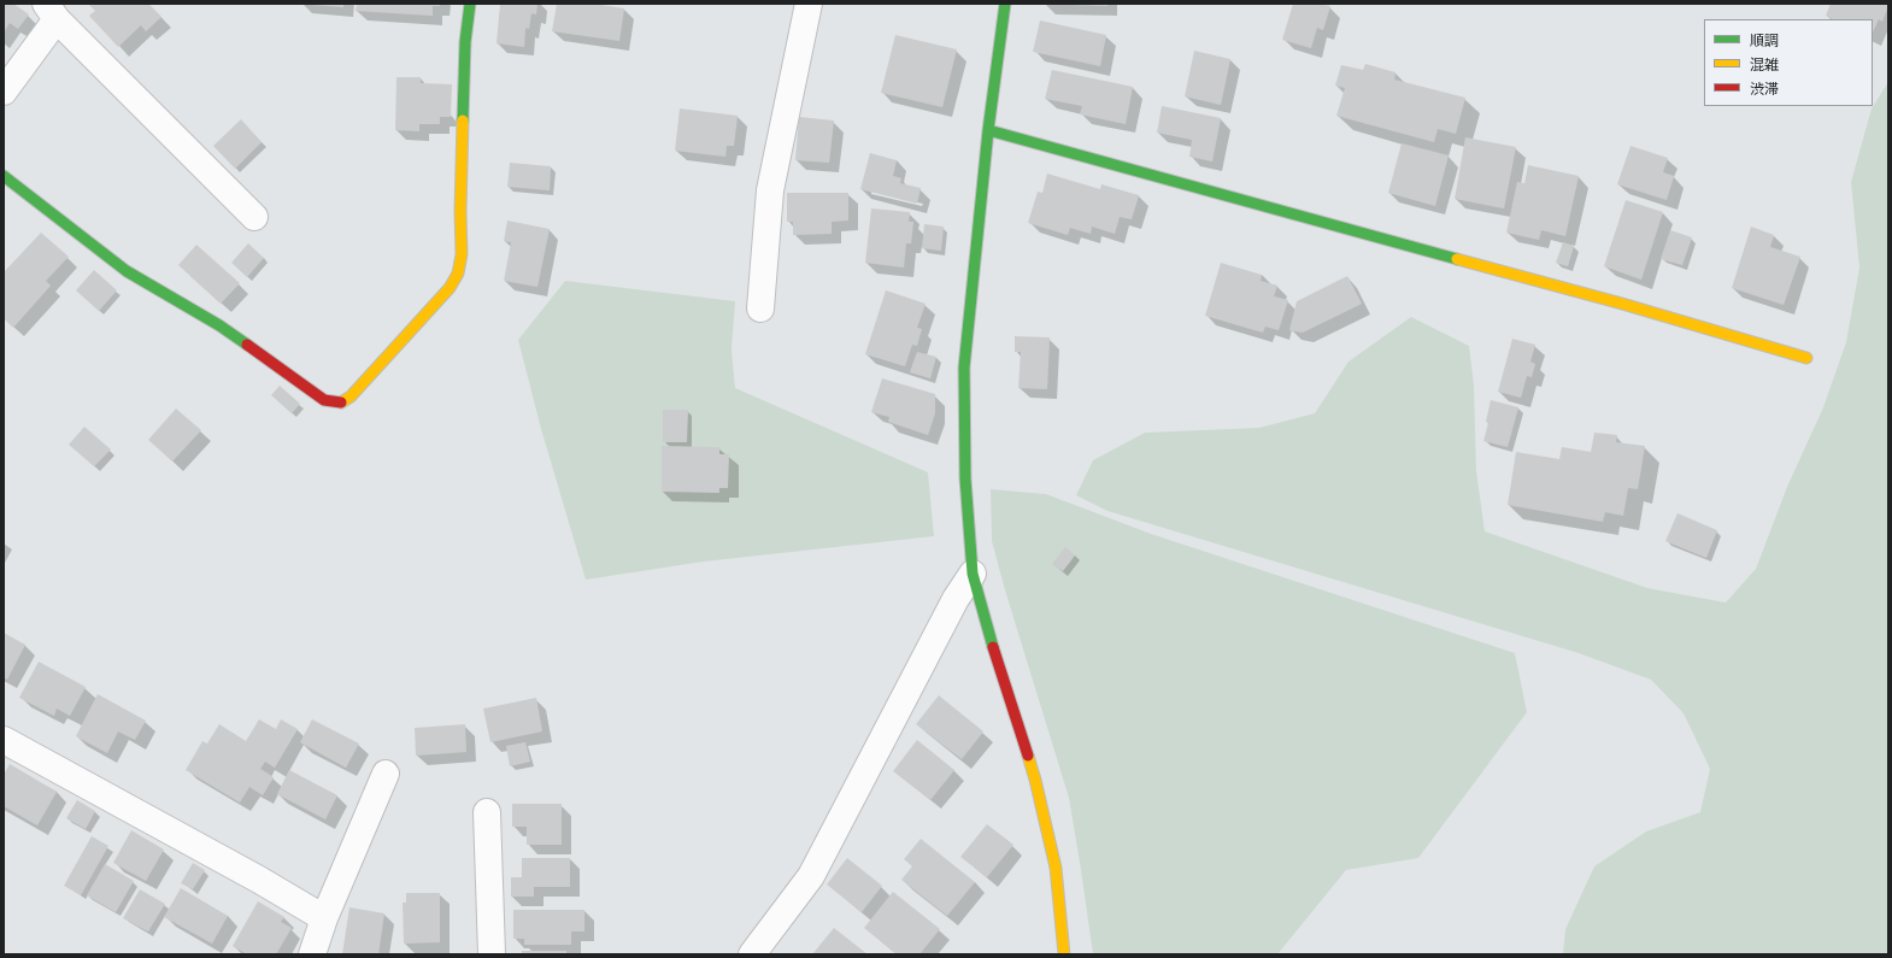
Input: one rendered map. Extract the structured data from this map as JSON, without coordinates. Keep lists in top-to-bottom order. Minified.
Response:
{"legend":["順調","混雑","渋滞"]}
